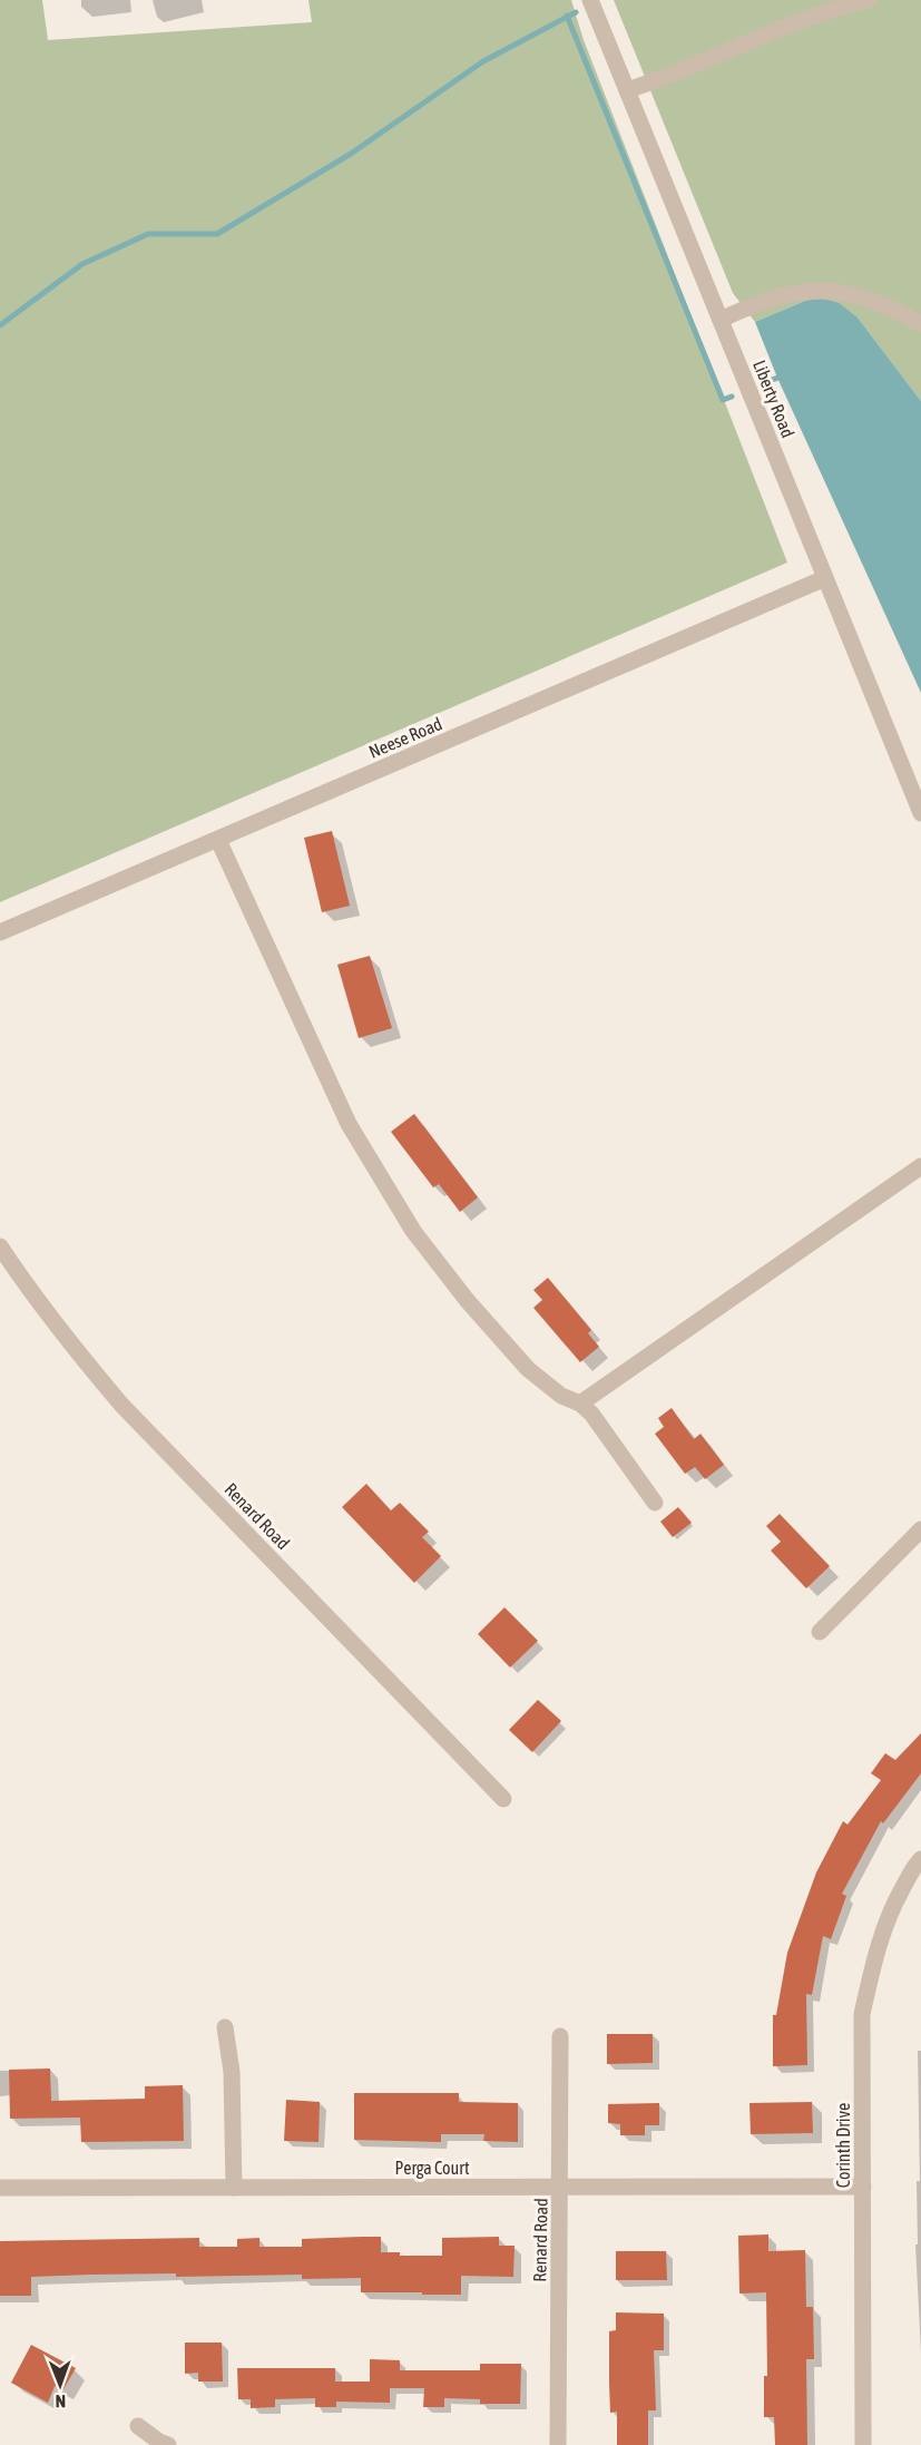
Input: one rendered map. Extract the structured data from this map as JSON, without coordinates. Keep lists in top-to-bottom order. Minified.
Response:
{"streets":{"street":["Liberty Road","Neese Road","Renard Road","Corinth Drive","Perga Court"]},"crossings":[["Liberty Road","Neese Road"],["Renard Road","Perga Court"],["Corinth Drive","Perga Court"]],"north":"bottom"}
